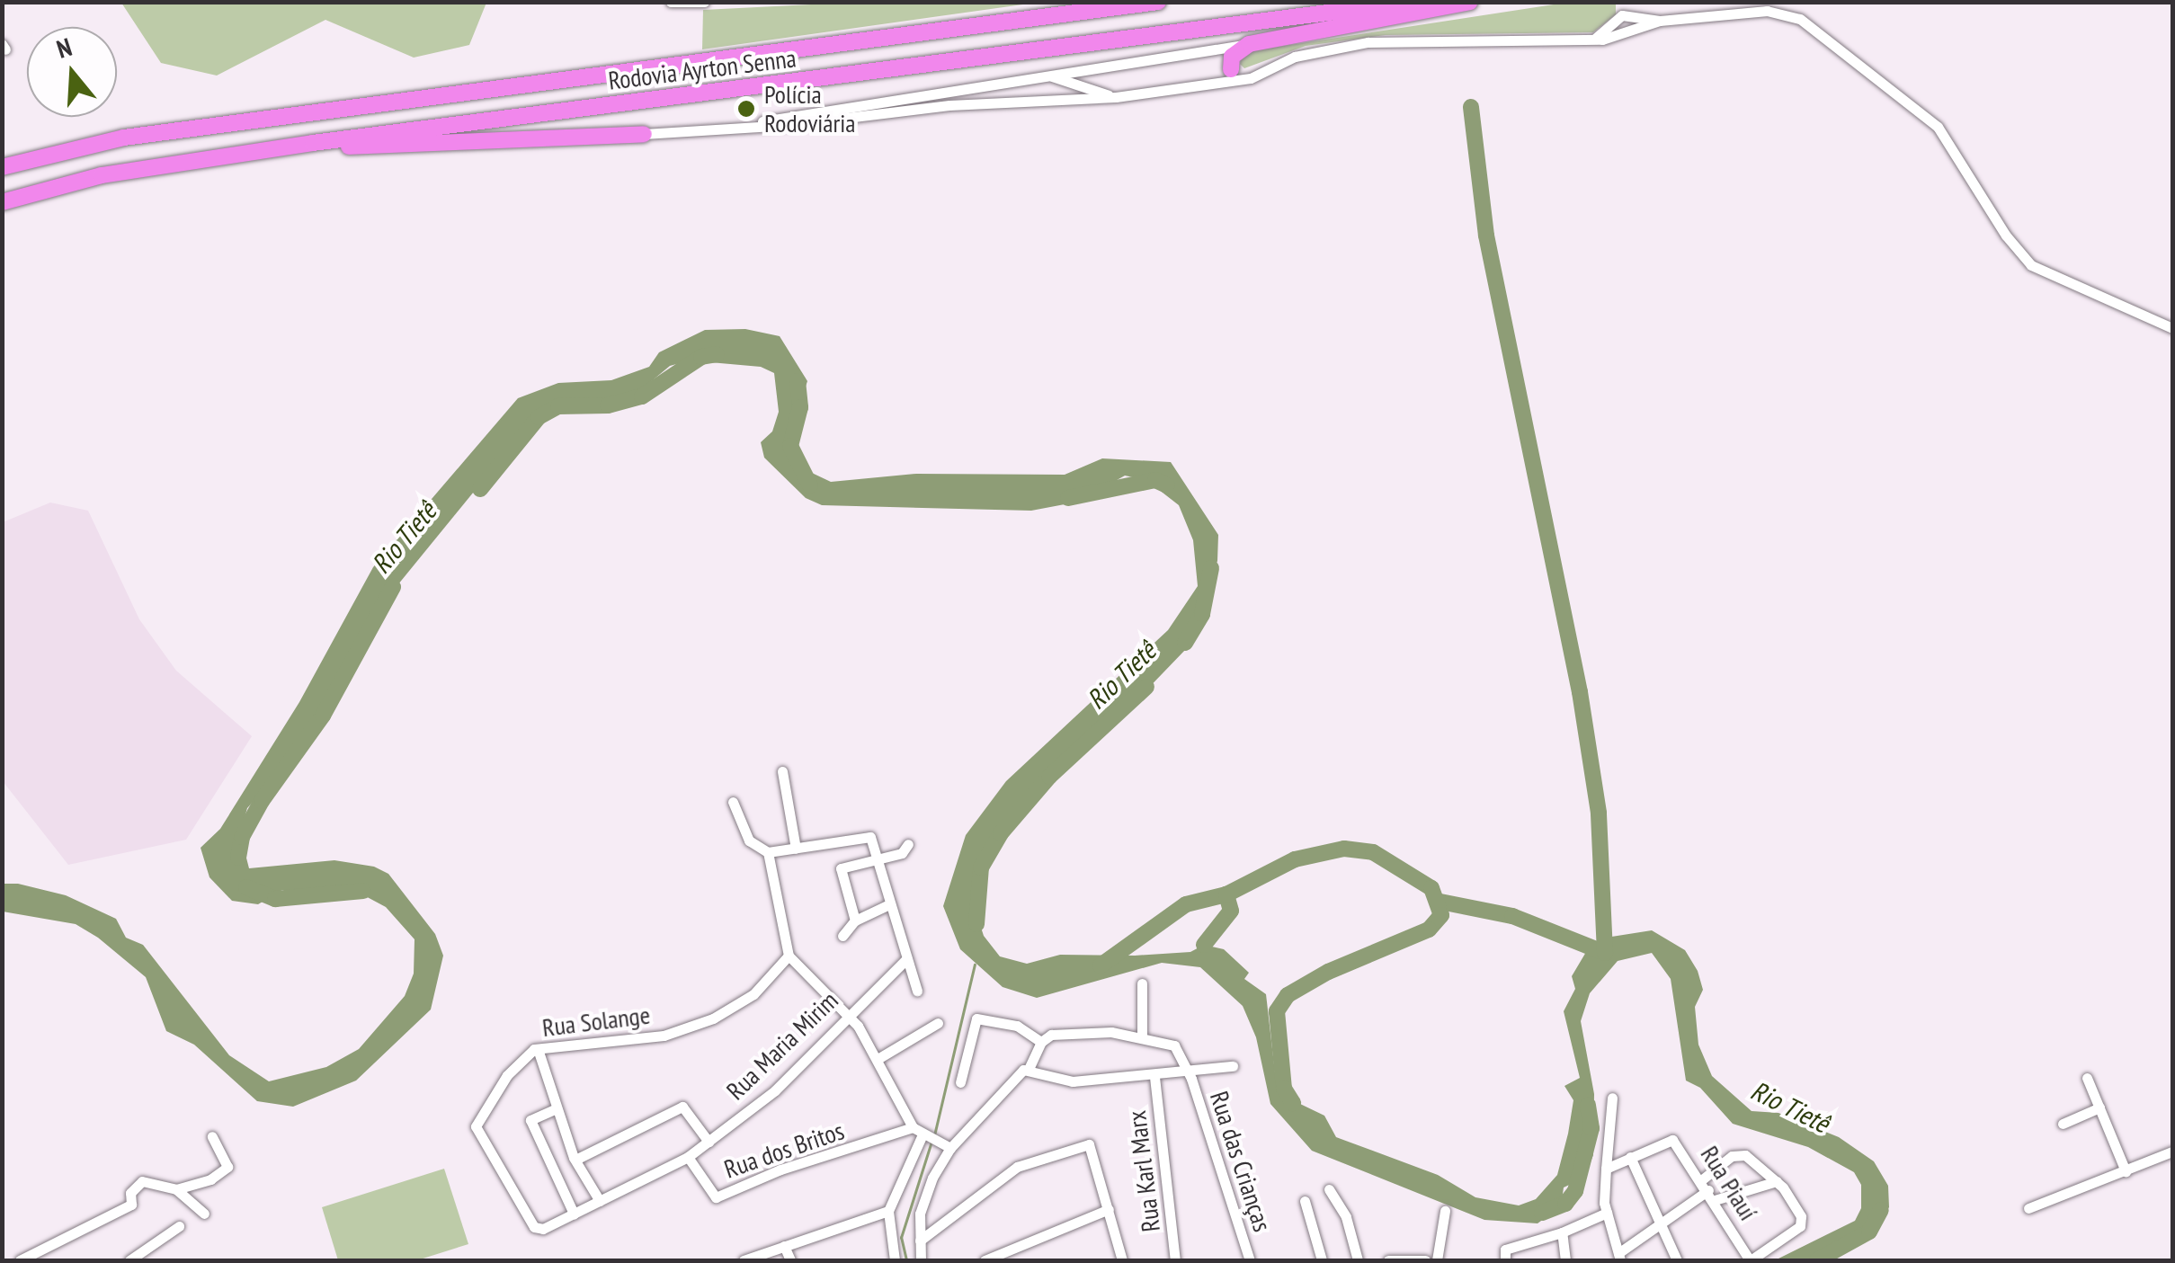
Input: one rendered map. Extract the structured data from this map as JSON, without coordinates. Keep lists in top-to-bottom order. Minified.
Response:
{"streets":{"highway":["Rodovia Ayrton Senna"],"street":["Rua Solange","Rua Maria Mirim","Rua dos Britos","Rua das Crianças","Rua Karl Marx","Rua Piauí"]},"crossings":[["Rua Solange","Rua Maria Mirim"],["Rua Maria Mirim","Rua dos Britos"]],"water":["Rio Tietê"],"places":["Polícia Rodoviária"],"north":"top"}
